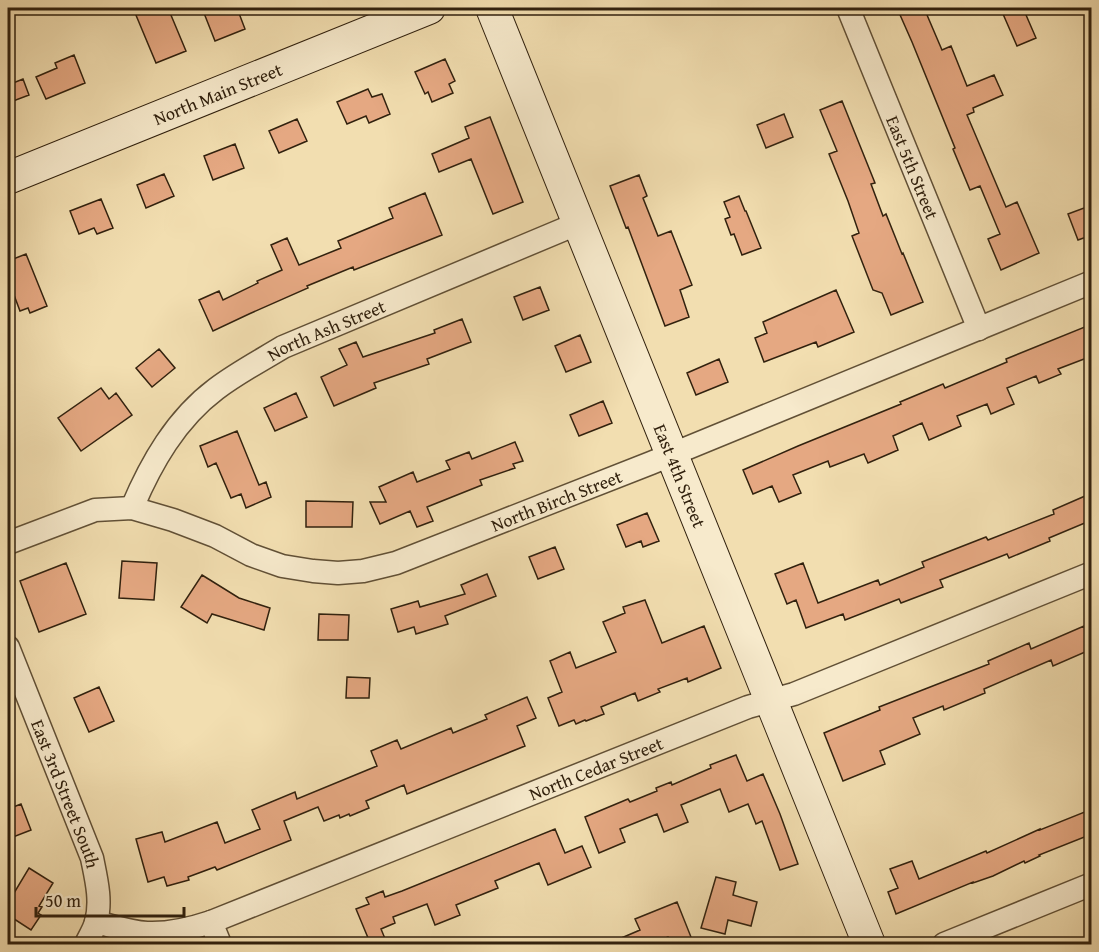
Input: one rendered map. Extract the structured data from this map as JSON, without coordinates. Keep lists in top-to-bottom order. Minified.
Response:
{"streets":{"street":["North Main Street","East 5th Street","North Ash Street","East 4th Street","North Birch Street","North Cedar Street","East 3rd Street South"]},"crossings":[["East 5th Street","North Birch Street"],["North Ash Street","East 4th Street"],["North Ash Street","North Birch Street"],["East 4th Street","North Birch Street"],["East 4th Street","North Cedar Street"],["North Cedar Street","East 3rd Street South"]],"scale_bar":"50 m"}
